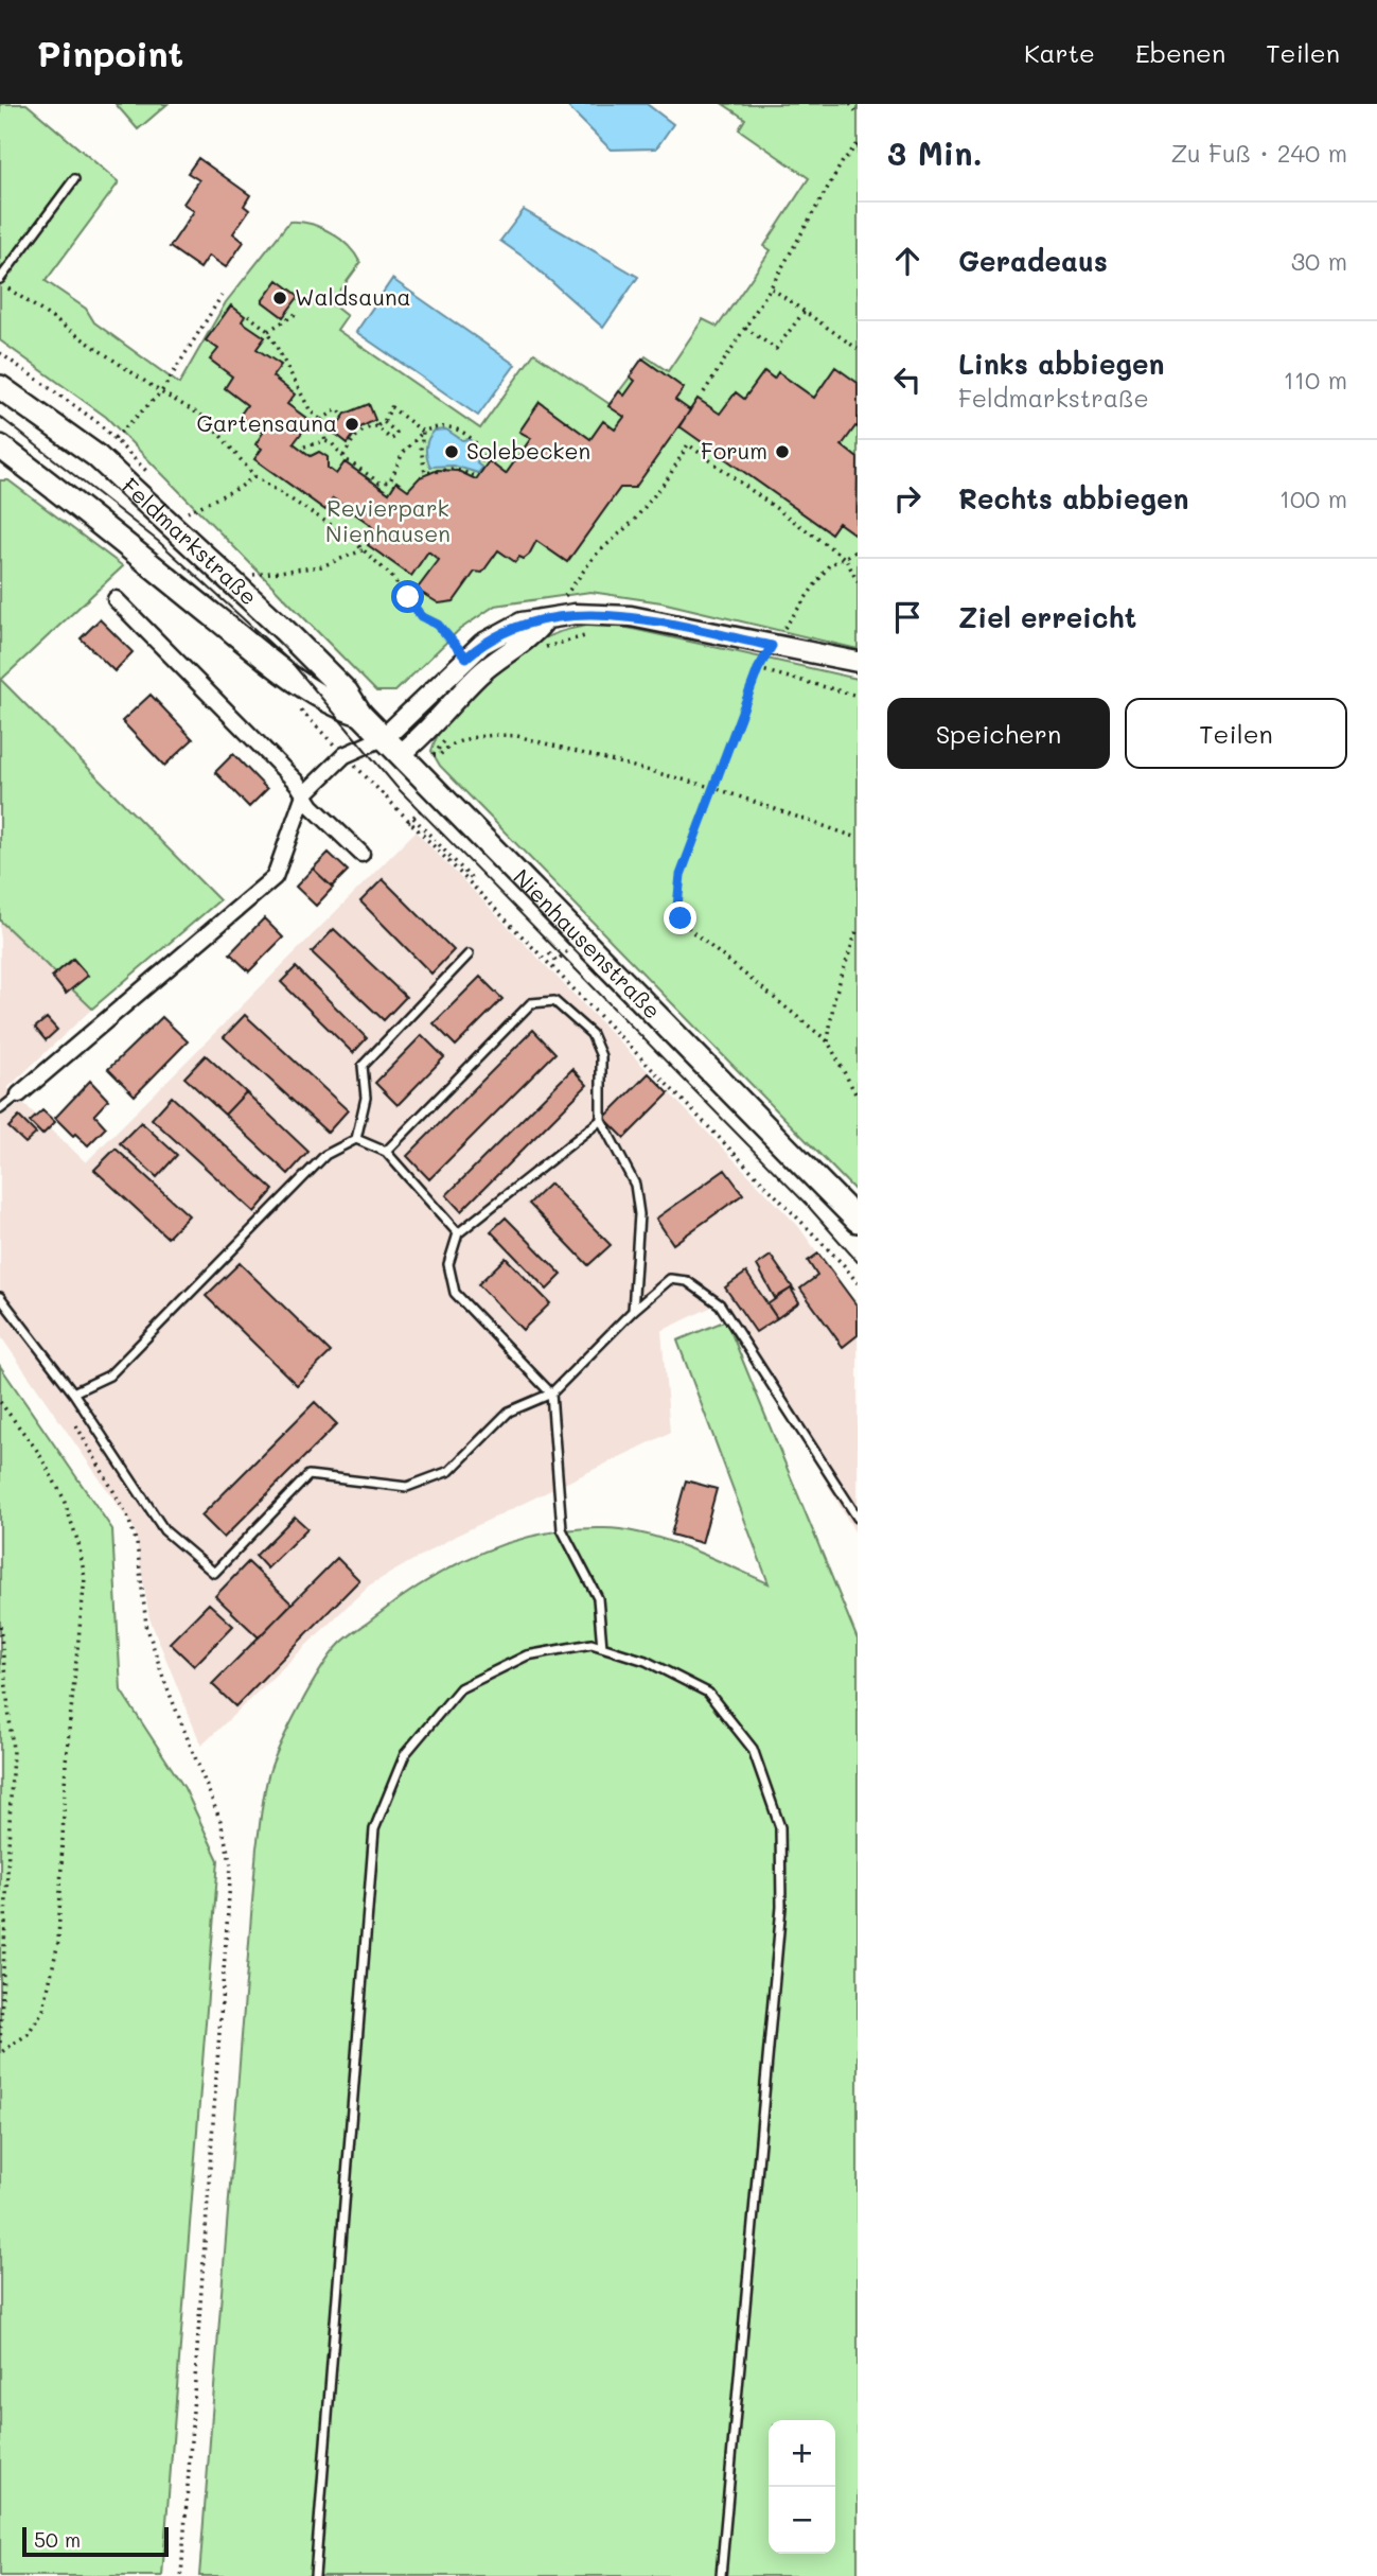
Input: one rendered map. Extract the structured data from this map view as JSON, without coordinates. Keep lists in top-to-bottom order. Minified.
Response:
{"streets":{"main road":["Feldmarkstraße","Nienhausenstraße"]},"crossings":[["Feldmarkstraße","Nienhausenstraße"]],"parks":["Revierpark Nienhausen"],"places":["Waldsauna","Gartensauna","Solebecken","Forum"],"scale_bar":"50 m","page":{"header":"Pinpoint","nav":["Karte","Ebenen","Teilen"],"heading":["3 Min.","Zu Fuß · 240 m"],"list":[["Geradeaus","30 m"],["Links abbiegen","Feldmarkstraße","110 m"],["Rechts abbiegen","100 m"],"Ziel erreicht"],"buttons":["Speichern","Teilen"],"map_buttons":["+","−"],"scale":"50 m"}}
